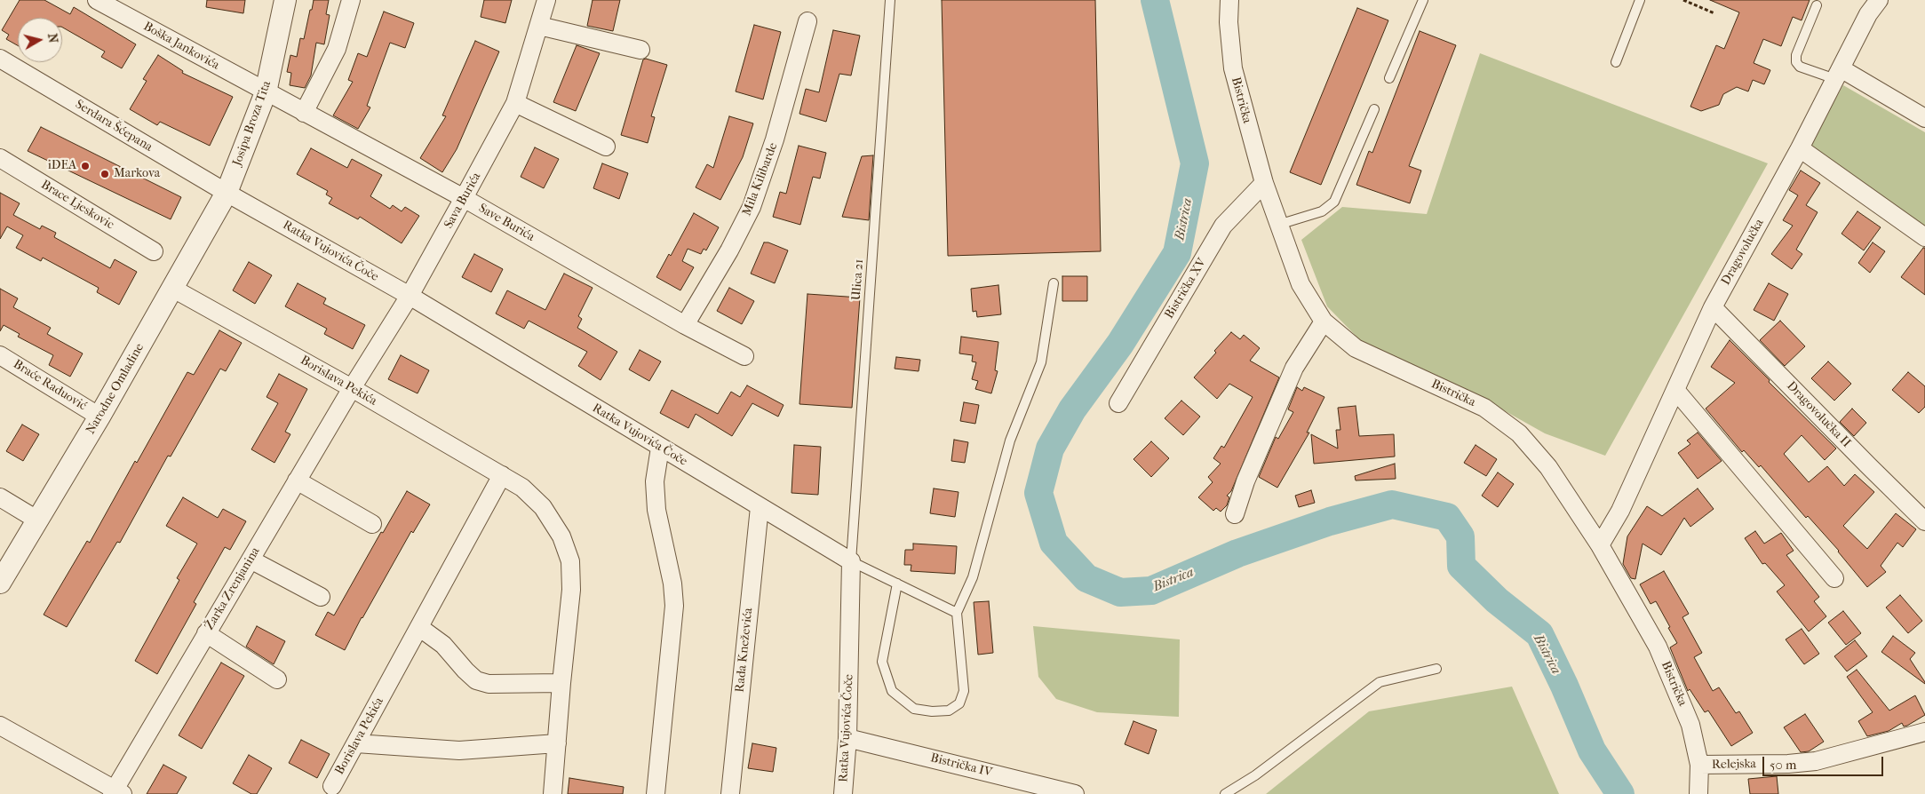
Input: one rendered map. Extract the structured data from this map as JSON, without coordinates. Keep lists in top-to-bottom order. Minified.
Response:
{"streets":{"street":["Boška Jankovića","Bistrička","Josipa Broza Tita","Serdara Šćepana","Mila Kilibarde","Sava Burića","Brace Ljeskovic","Save Burića","Ratka Vujovića Čoče","Dragovolučka","Bistrička XV","Borislava Pekića","Braće Raduović","Narodne Omladine","Dragovolučka II","Žarka Zrenjanina","Rada Kneževića","Relejska","Bistrička IV"],"lane":["Ulica 21"]},"crossings":[["Boška Jankovića","Josipa Broza Tita"],["Boška Jankovića","Save Burića"],["Bistrička","Dragovolučka"],["Bistrička","Bistrička XV"],["Bistrička","Relejska"],["Josipa Broza Tita","Serdara Šćepana"],["Josipa Broza Tita","Save Burića"],["Josipa Broza Tita","Ratka Vujovića Čoče"],["Josipa Broza Tita","Narodne Omladine"],["Serdara Šćepana","Ratka Vujovića Čoče"],["Serdara Šćepana","Narodne Omladine"],["Mila Kilibarde","Save Burića"],["Sava Burića","Save Burića"],["Sava Burića","Ratka Vujovića Čoče"],["Sava Burića","Borislava Pekića"],["Sava Burića","Žarka Zrenjanina"],["Ratka Vujovića Čoče","Ulica 21"],["Ratka Vujovića Čoče","Narodne Omladine"],["Ratka Vujovića Čoče","Rada Kneževića"],["Ratka Vujovića Čoče","Bistrička IV"],["Dragovolučka","Dragovolučka II"],["Borislava Pekića","Narodne Omladine"],["Borislava Pekića","Žarka Zrenjanina"],["Braće Raduović","Narodne Omladine"]],"water":["Bistrica"],"places":["iDEA","Markova"],"scale_bar":"50 m","north":"right"}
